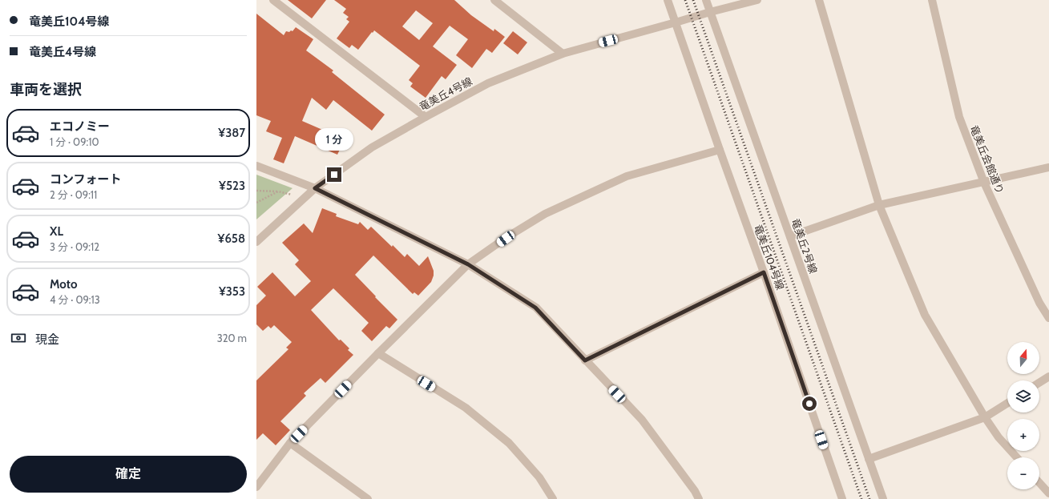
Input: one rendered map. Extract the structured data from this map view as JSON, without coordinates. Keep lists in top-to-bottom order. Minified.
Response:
{"streets":{"street":["竜美丘4号線","竜美丘会館通り","竜美丘2号線","竜美丘104号線"]},"crossings":[["竜美丘4号線","竜美丘2号線"],["竜美丘4号線","竜美丘104号線"]],"north":"top","page":{"banner":["竜美丘104号線","竜美丘4号線"],"heading":"車両を選択","list":[{"name":"エコノミー","note":"1 分 · 09:10","value":"¥387"},{"name":"コンフォート","note":"2 分 · 09:11","value":"¥523"},{"name":"XL","note":"3 分 · 09:12","value":"¥658"},{"name":"Moto","note":"4 分 · 09:13","value":"¥353"}],"bubble":"1 分","pay":["現金","320 m"],"map_buttons":["+","−"],"buttons":"確定"}}
